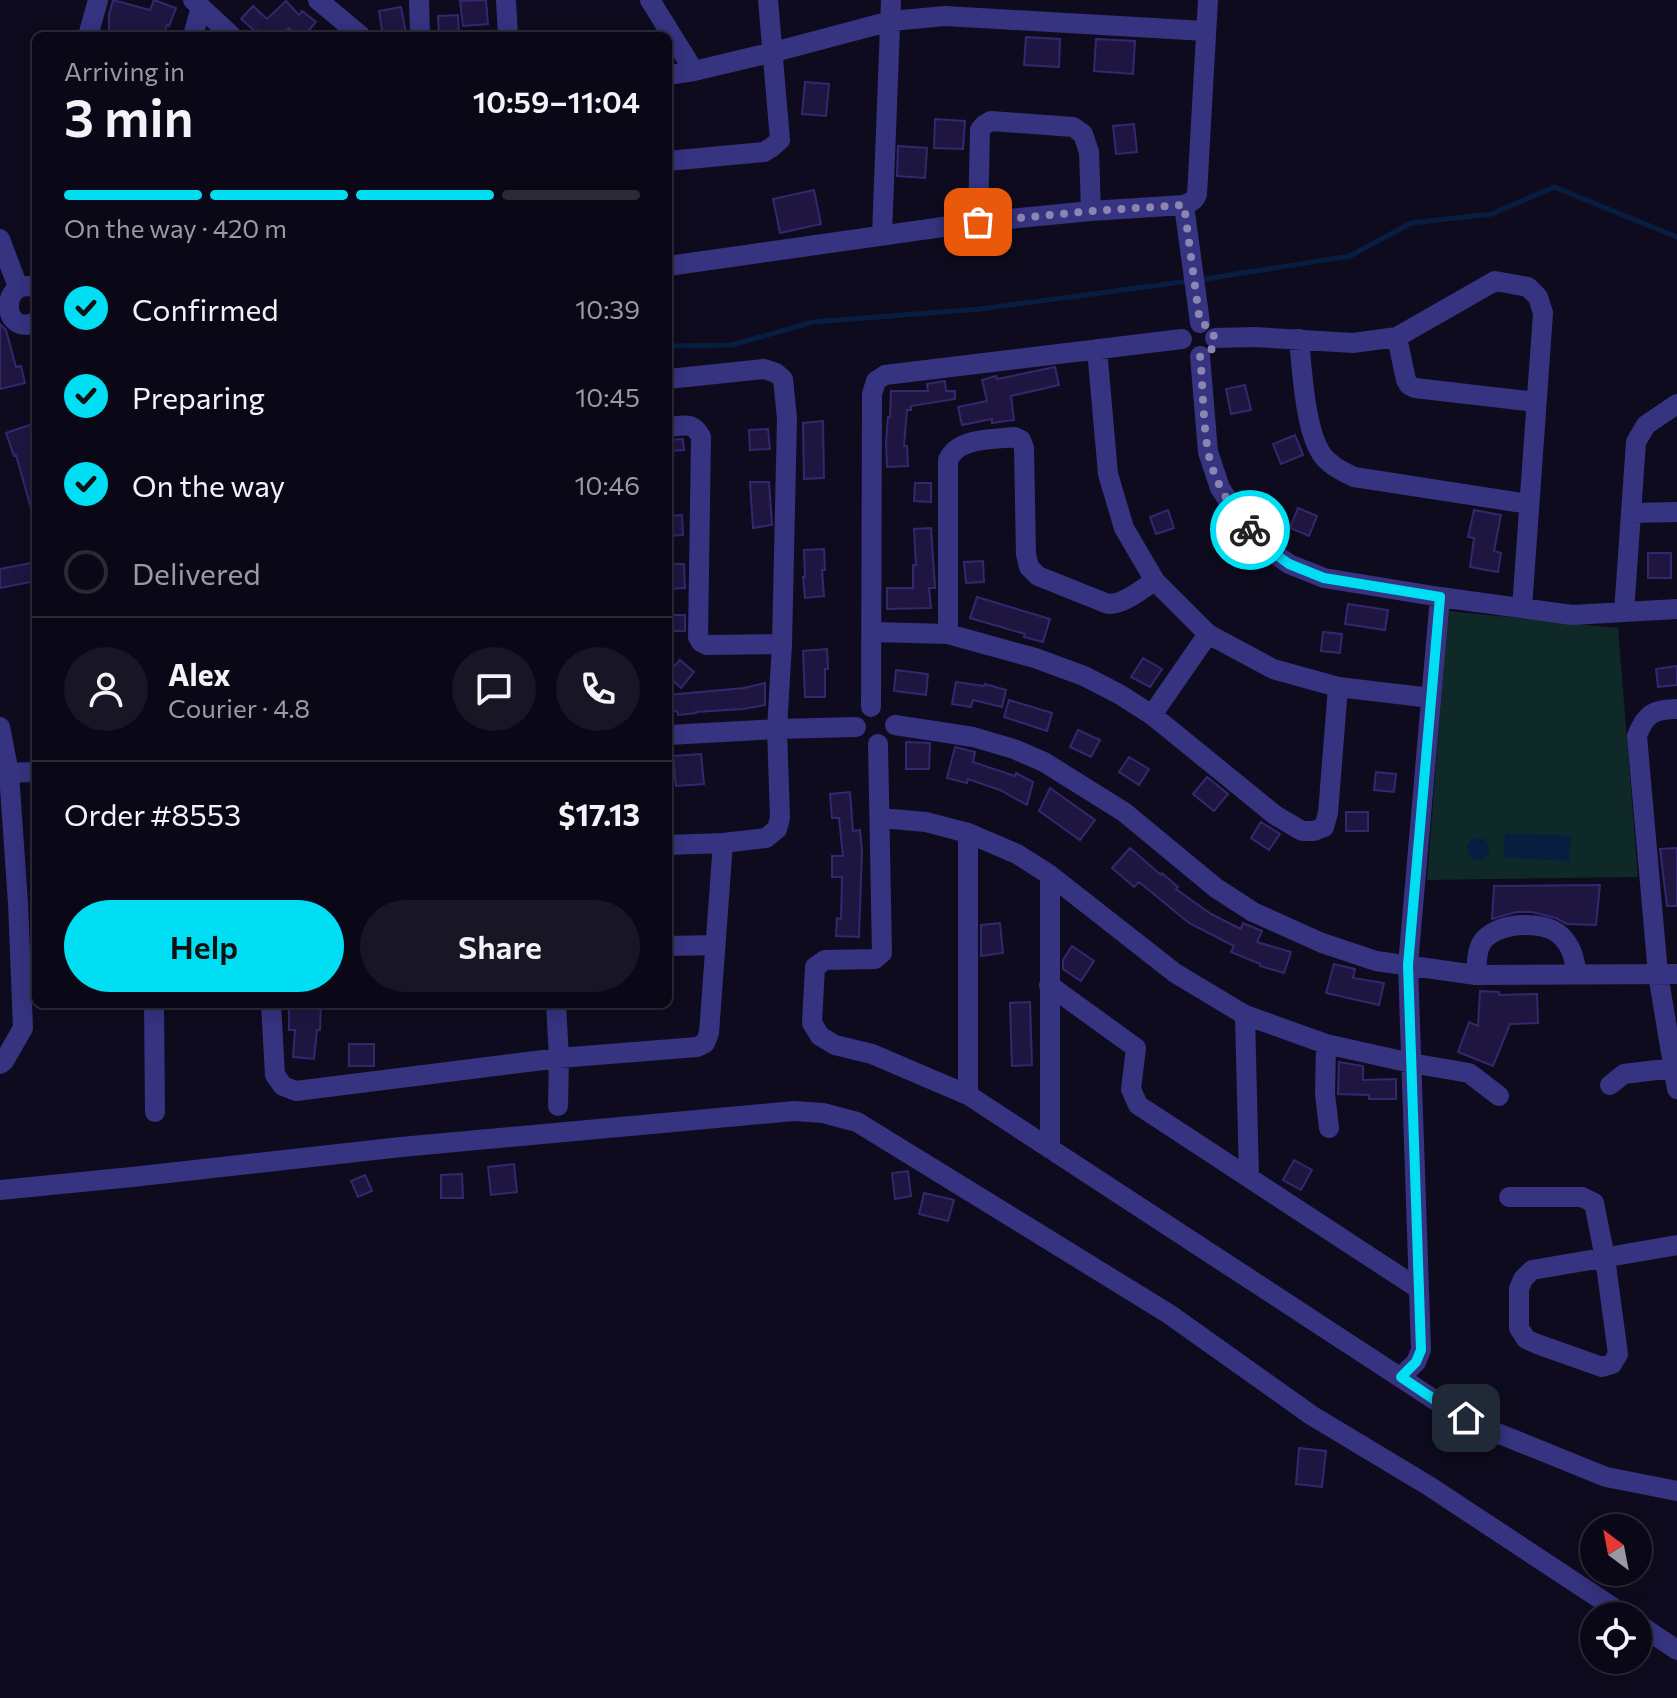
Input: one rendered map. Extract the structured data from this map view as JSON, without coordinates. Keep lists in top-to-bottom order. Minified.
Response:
{"north":"top left","page":{"heading":["3 min","Arriving in","10:59–11:04"],"panel":["Alex","Courier · 4.8","Order #8553","$17.13"],"bar":"On the way · 420 m","list":[["Confirmed","10:39"],["Preparing","10:45"],["On the way","10:46"],"Delivered"],"buttons":["Help","Share"]}}
